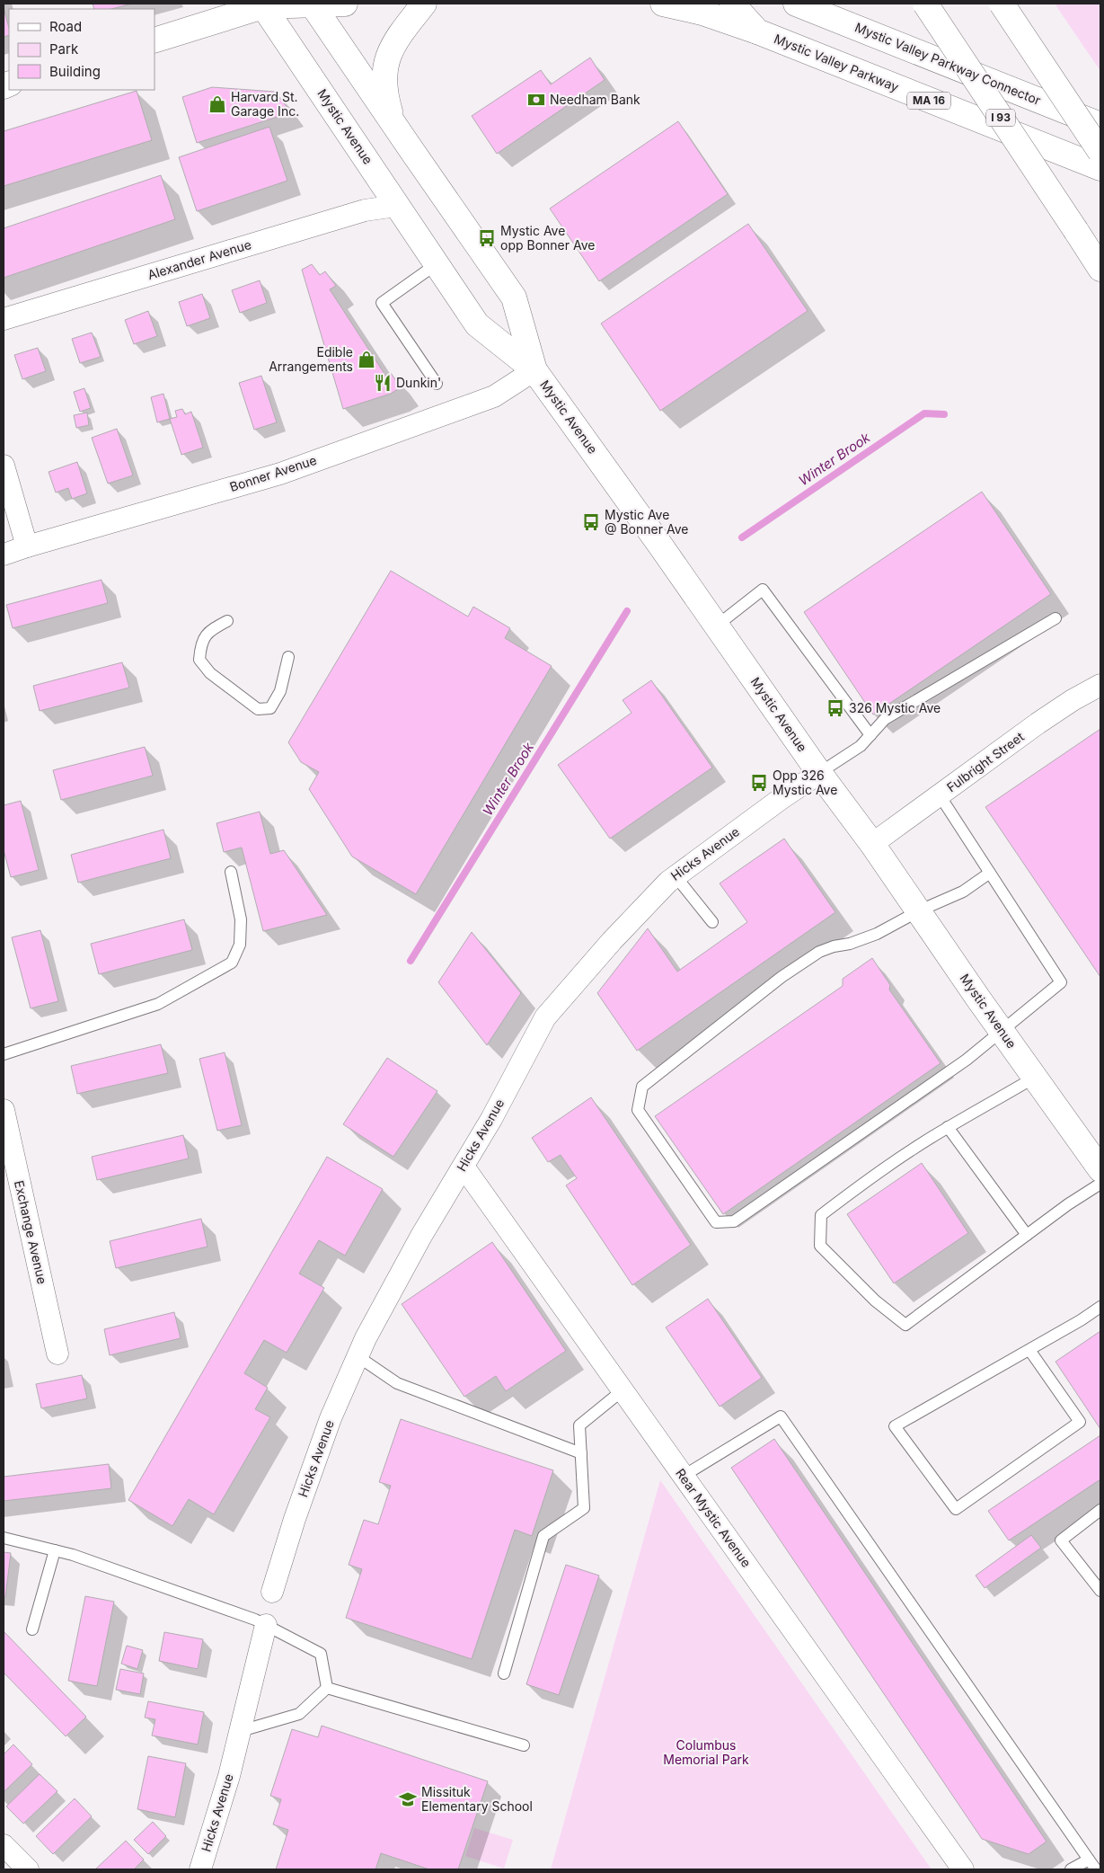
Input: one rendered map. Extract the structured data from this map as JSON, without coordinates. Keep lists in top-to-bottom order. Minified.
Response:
{"streets":{"main road":["Mystic Valley Parkway","Mystic Valley Parkway Connector","MA 16","I 93","Mystic Avenue"],"street":["Alexander Avenue","Bonner Avenue","Fulbright Street","Hicks Avenue","Exchange Avenue","Rear Mystic Avenue"]},"crossings":[["Mystic Avenue","Alexander Avenue"],["Mystic Avenue","Bonner Avenue"],["Mystic Avenue","Fulbright Street"],["Mystic Avenue","Hicks Avenue"],["Hicks Avenue","Rear Mystic Avenue"]],"water":["Winter Brook"],"parks":["Columbus Memorial Park"],"places":{"bank":["Needham Bank"],"shop":["Harvard St. Garage Inc.","Edible Arrangements"],"bus stop":["Mystic Ave opp Bonner Ave","Mystic Ave @ Bonner Ave","326 Mystic Ave","Opp 326 Mystic Ave"],"restaurant":["Dunkin'"],"school or university":["Missituk Elementary School"]},"legend":["Road","Park","Building"]}
